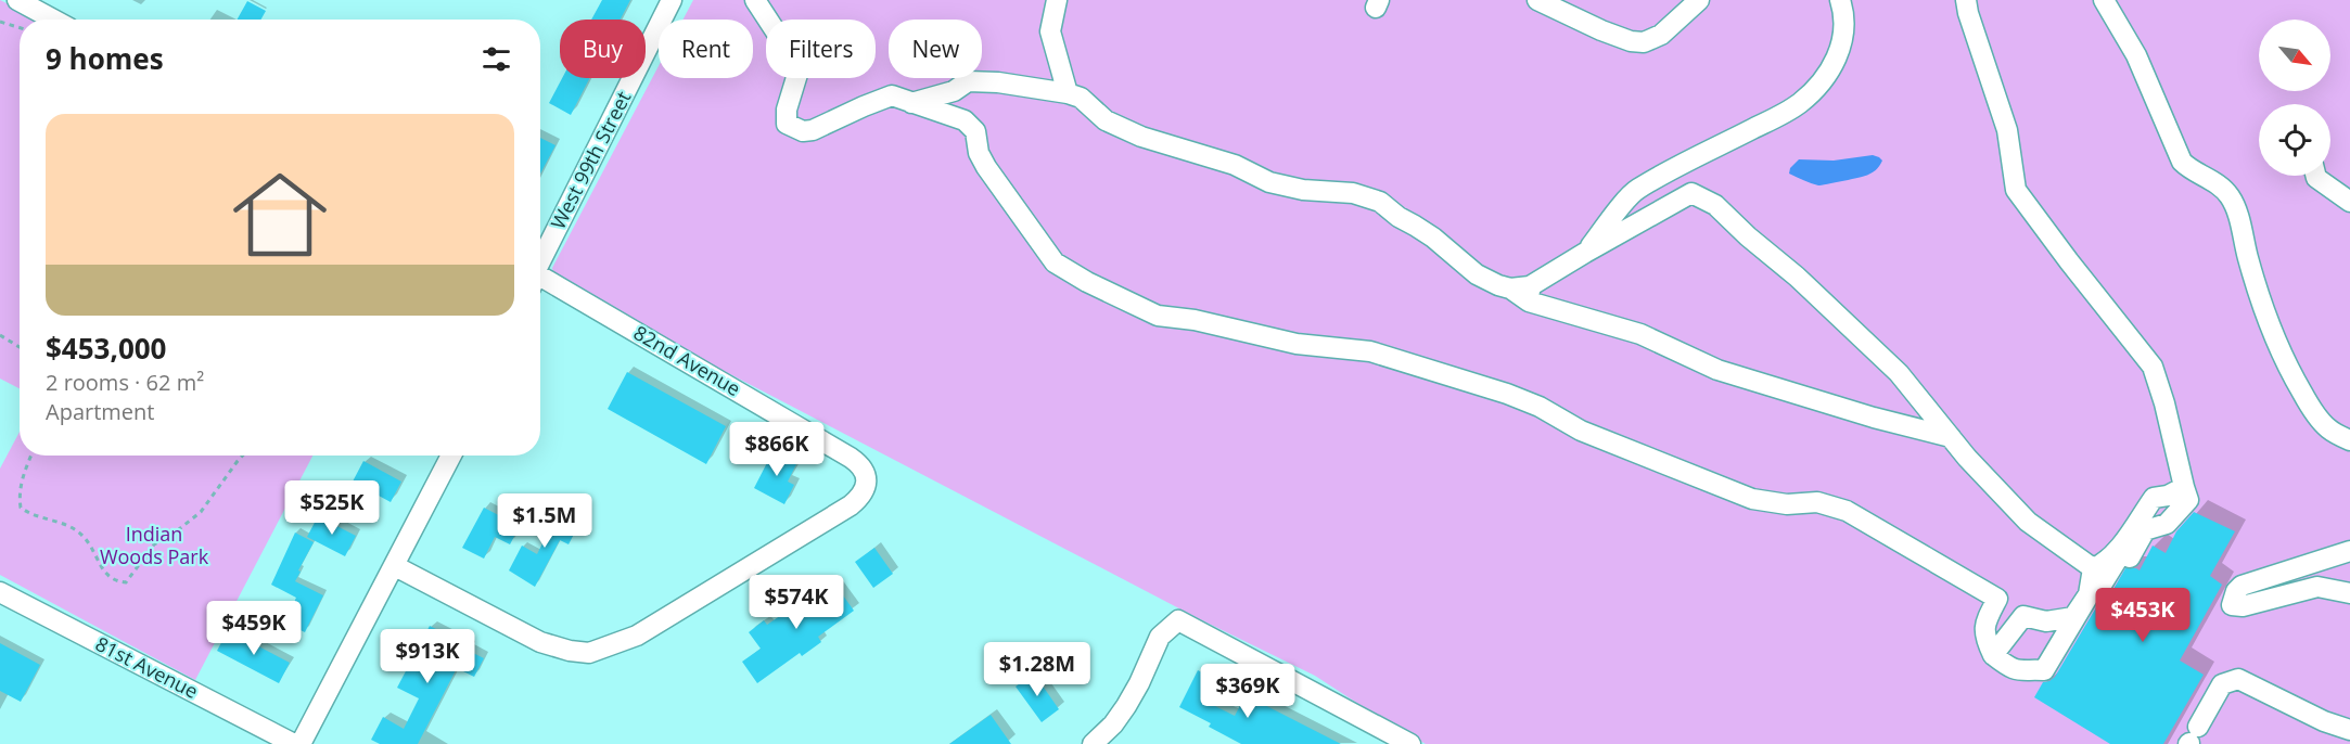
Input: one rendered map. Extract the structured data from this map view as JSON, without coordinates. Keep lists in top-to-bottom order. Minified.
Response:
{"streets":{"street":["West 99th Street","82nd Avenue","81st Avenue"]},"parks":["Indian Woods Park"],"north":"bottom right","page":{"chip":["Buy","Rent","Filters","New"],"heading":"9 homes","list":[{"name":"$453,000","note":"2 rooms · 62 m² · Apartment"}],"price":["$866K","$525K","$1.5M","$574K","$453K","$459K","$913K","$1.28M","$369K"]}}
